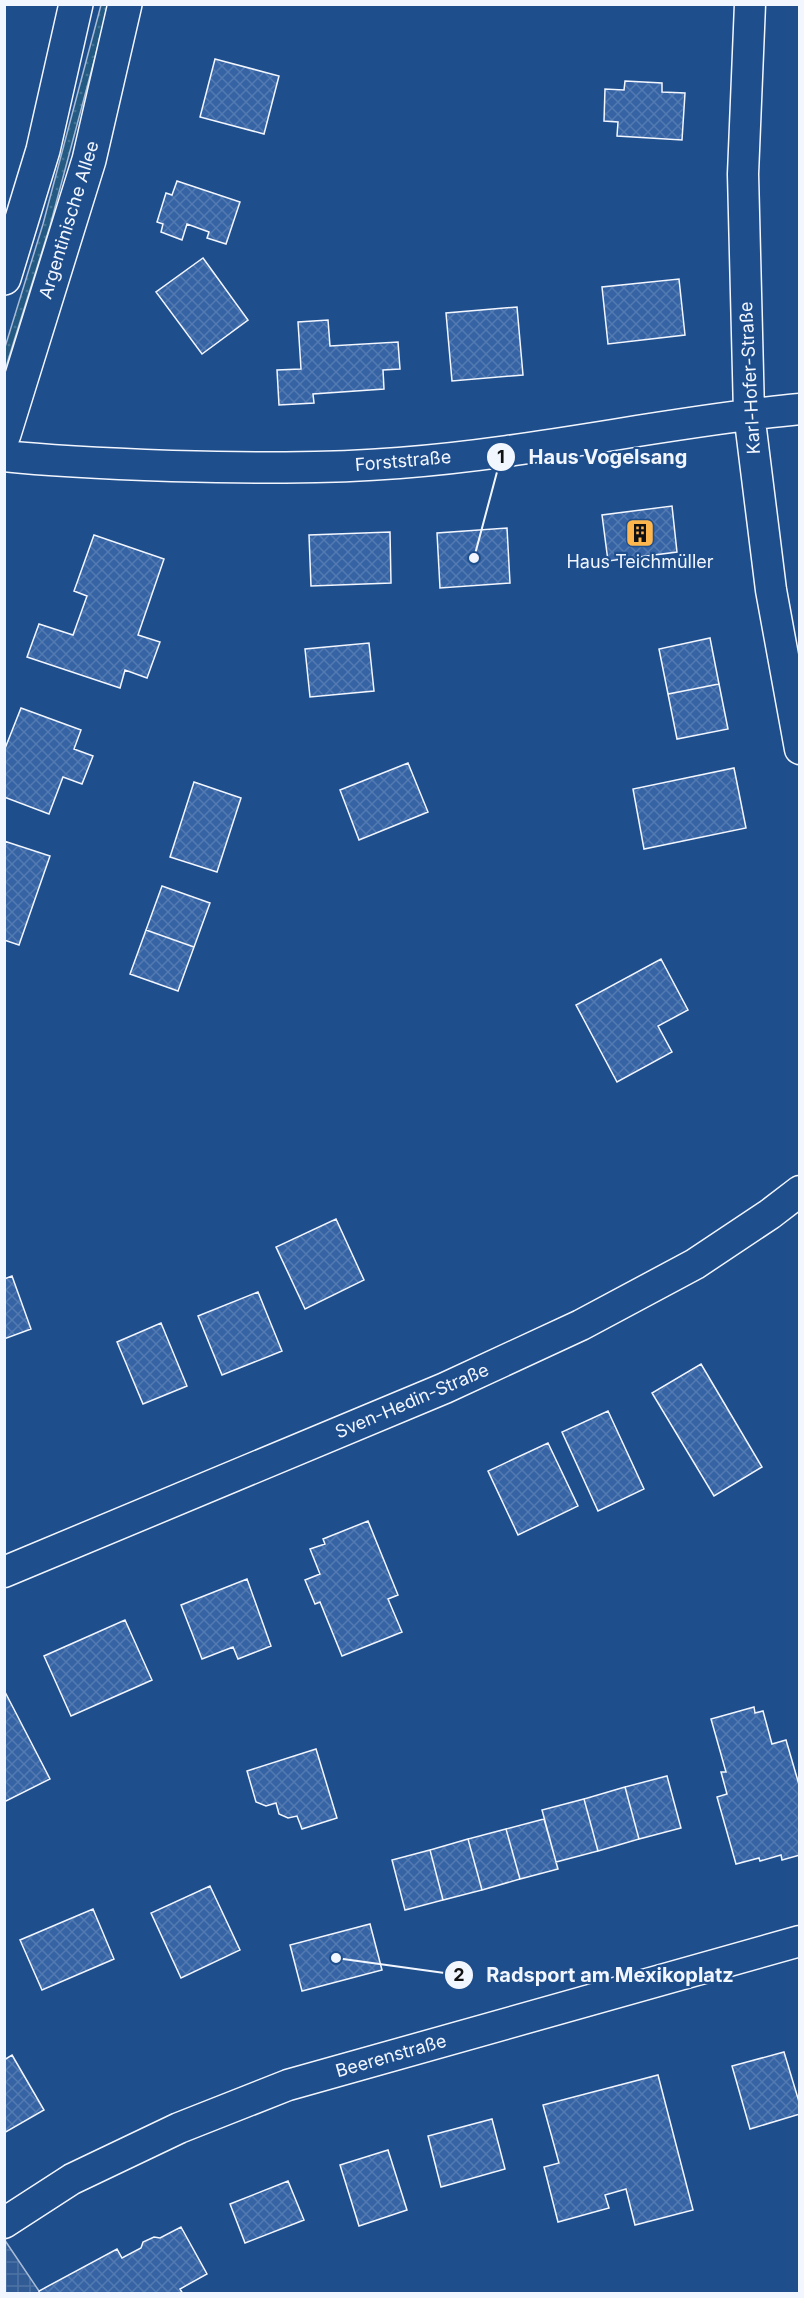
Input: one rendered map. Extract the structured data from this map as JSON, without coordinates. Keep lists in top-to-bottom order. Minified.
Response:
{"streets":{"main road":["Argentinische Allee"],"street":["Karl-Hofer-Straße","Forststraße","Sven-Hedin-Straße","Beerenstraße"]},"crossings":[["Karl-Hofer-Straße","Forststraße"]],"places":{"building":["Haus Teichmüller"],"other":["Haus Vogelsang","Radsport am Mexikoplatz"]}}
